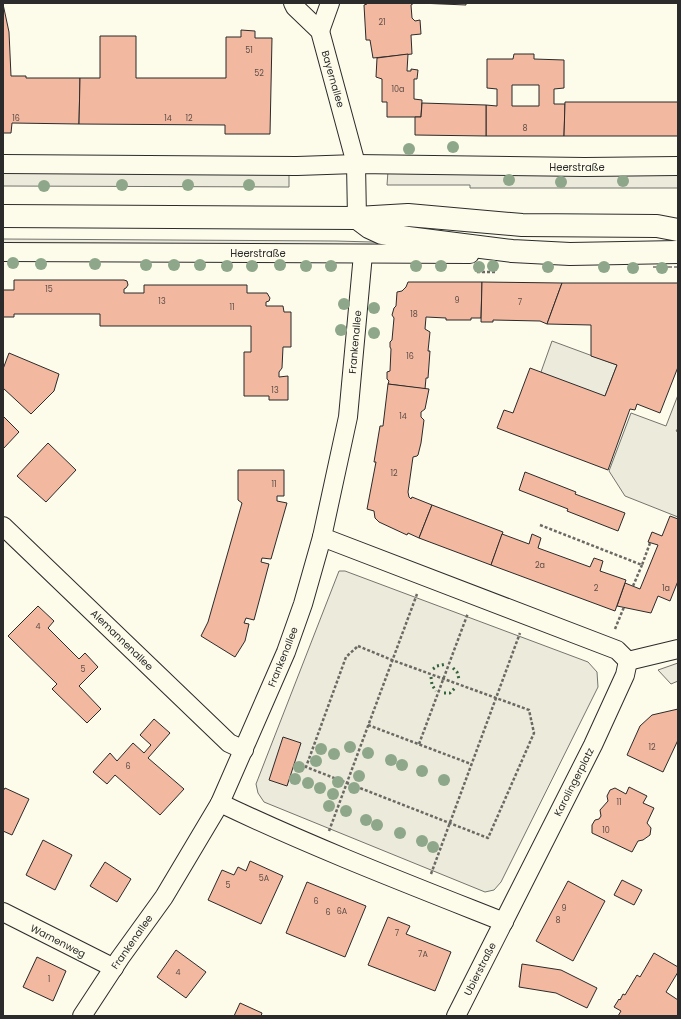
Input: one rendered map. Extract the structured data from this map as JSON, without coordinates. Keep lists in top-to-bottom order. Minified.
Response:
{"streets":{"main road":["Heerstraße"],"street":["Bayernallee","Frankenallee","Alemannenallee","Karolingerplatz","Warnenweg","Ubierstraße"]},"crossings":[["Bayernallee","Heerstraße"],["Heerstraße","Frankenallee"],["Frankenallee","Alemannenallee"],["Frankenallee","Warnenweg"],["Karolingerplatz","Ubierstraße"]],"house_numbers":["21","51","52","10a","16","14","12","8","15","9","13","7","11","18","16","13","14","12","11","2a","2","1a","4","5","12","6","11","10","5A","5","6","9","6A","6","8","7","7A","4","1"]}
